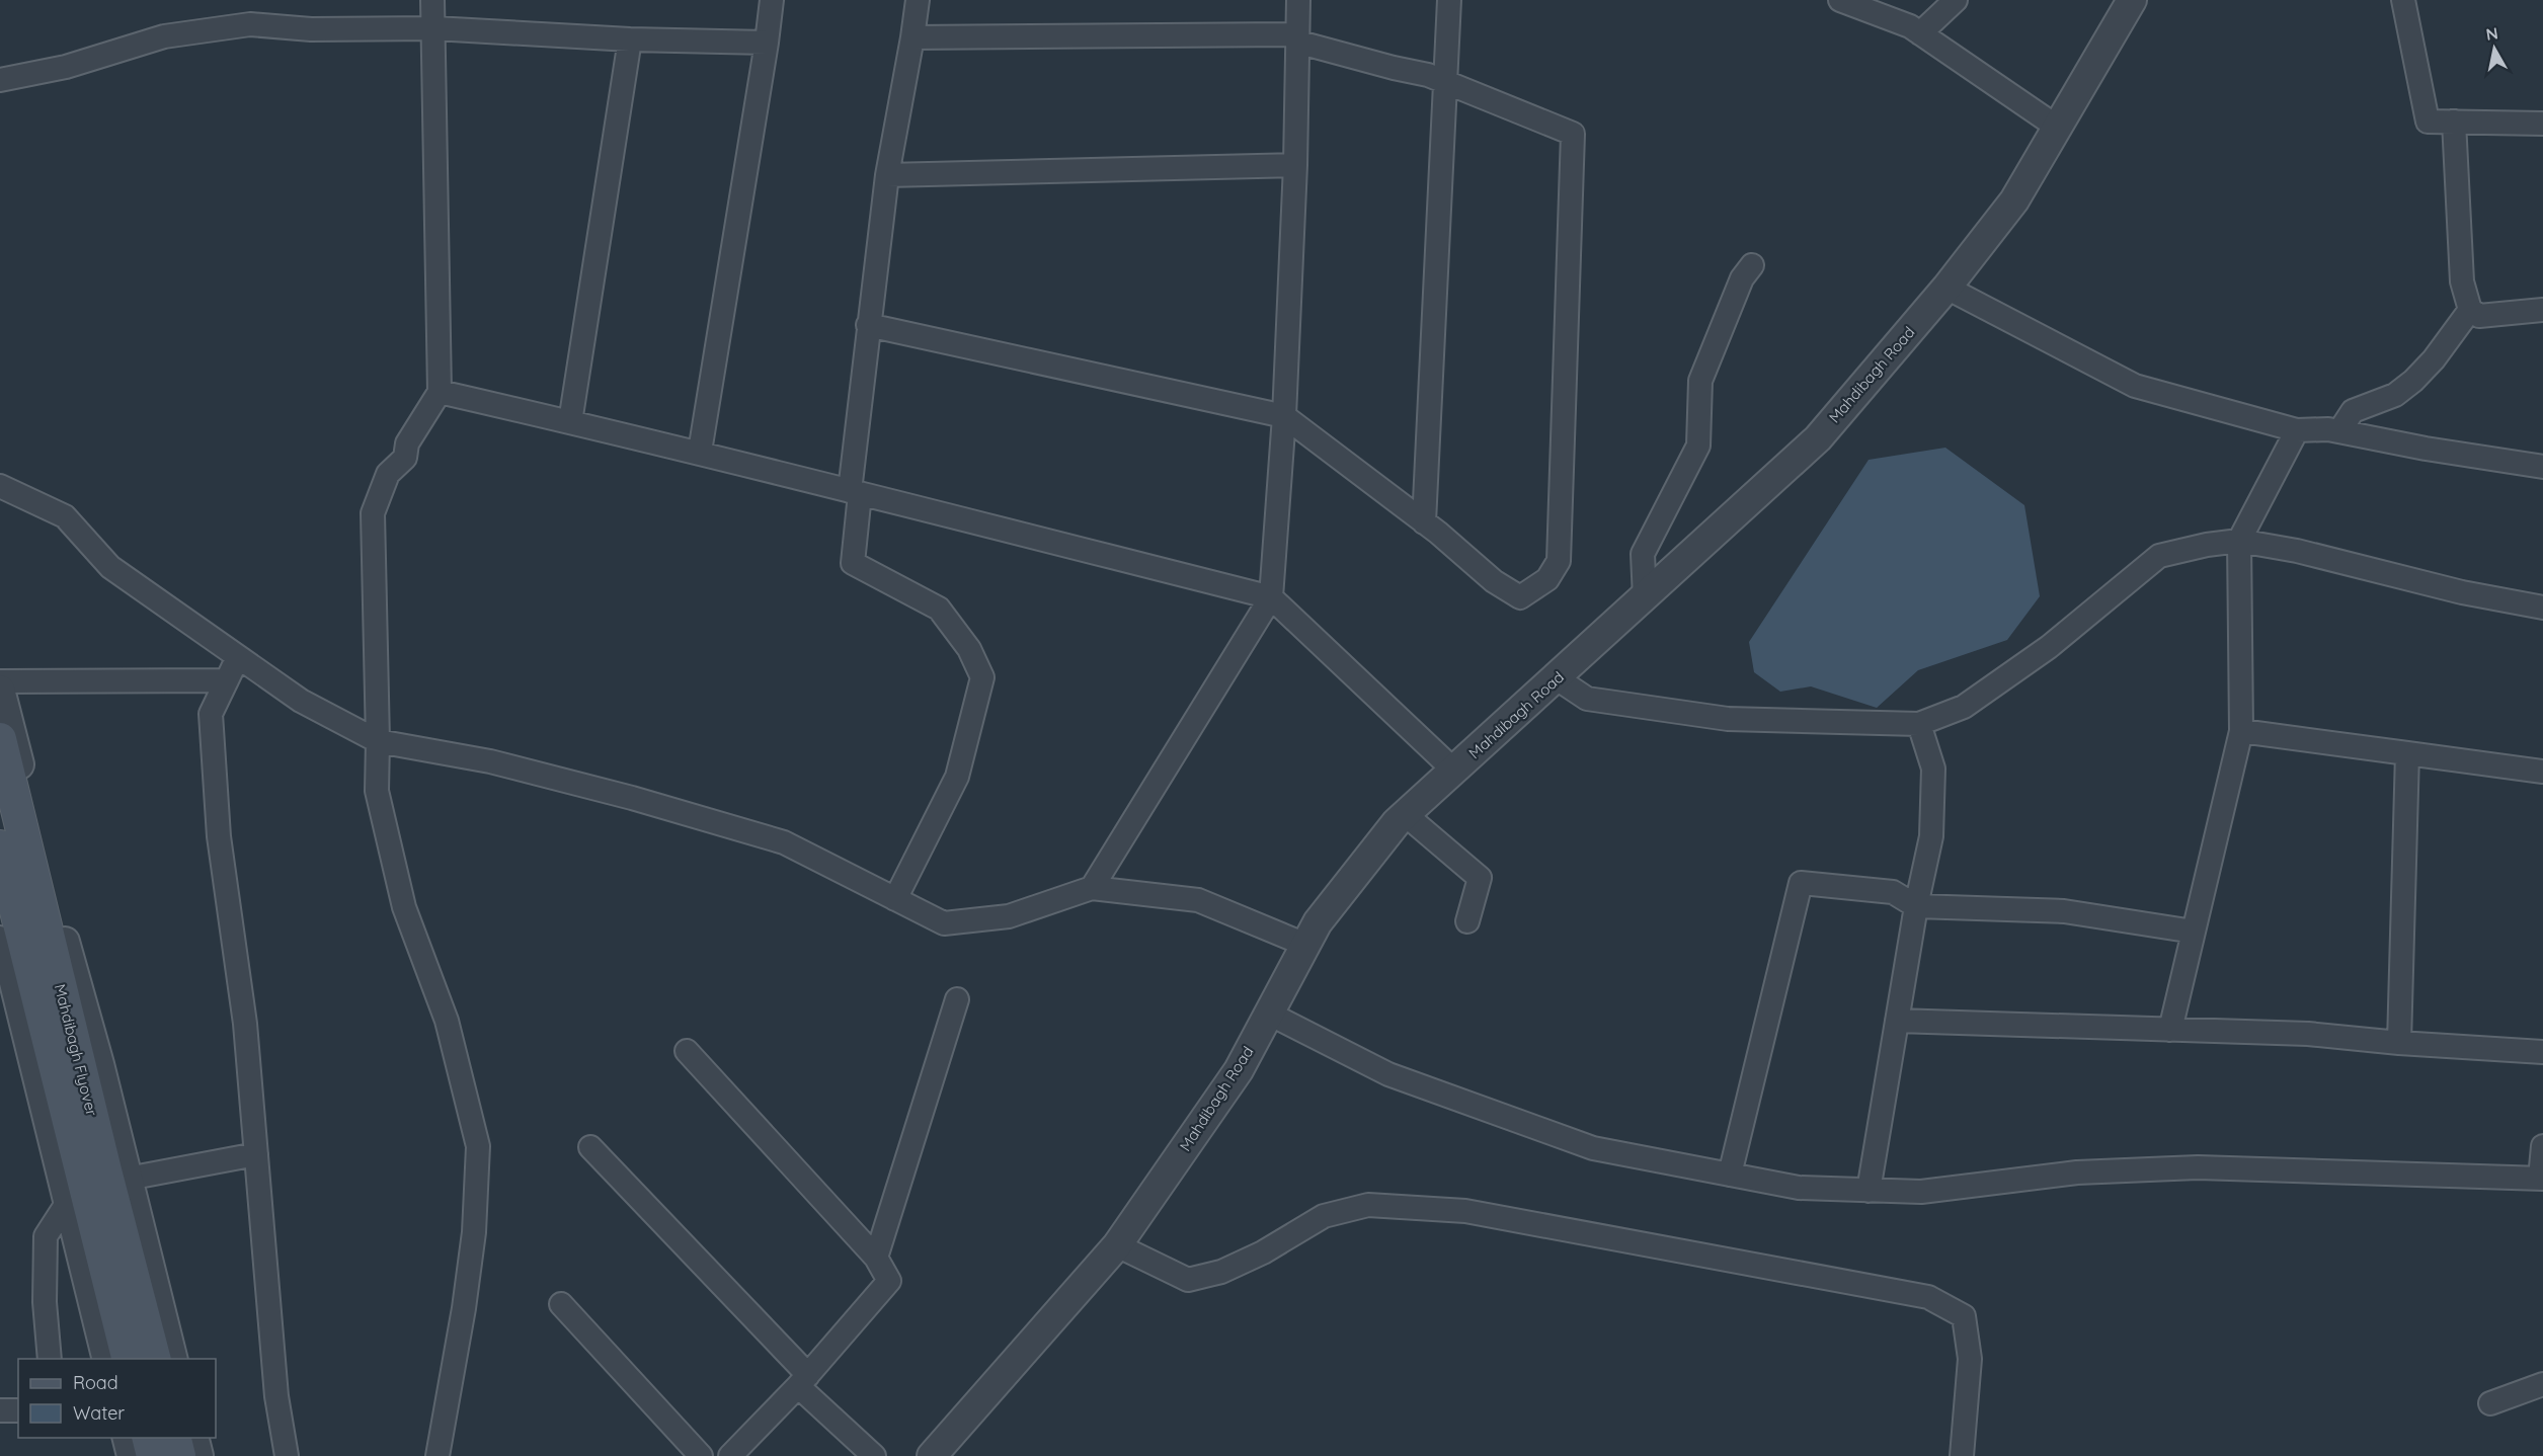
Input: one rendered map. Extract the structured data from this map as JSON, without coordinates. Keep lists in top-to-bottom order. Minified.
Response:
{"streets":{"main road":["Mahdibagh Flyover"],"street":["Mahdibagh Road"]},"legend":["Road","Water"],"north":"top"}
